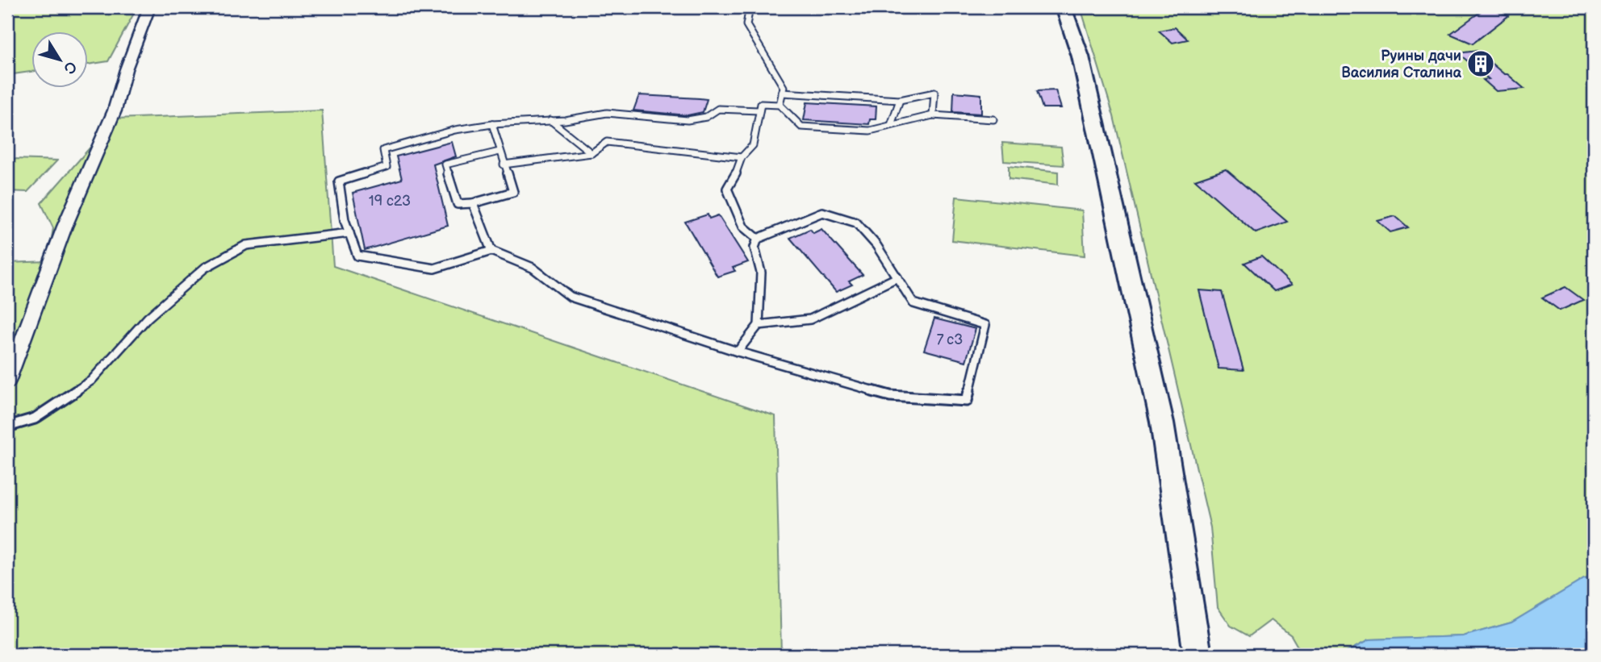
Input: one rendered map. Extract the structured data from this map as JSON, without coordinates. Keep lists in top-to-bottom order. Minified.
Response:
{"places":{"building":["Руины дачи Василия Сталина"]},"house_numbers":["19 с23","7 с3"],"north":"bottom right"}
